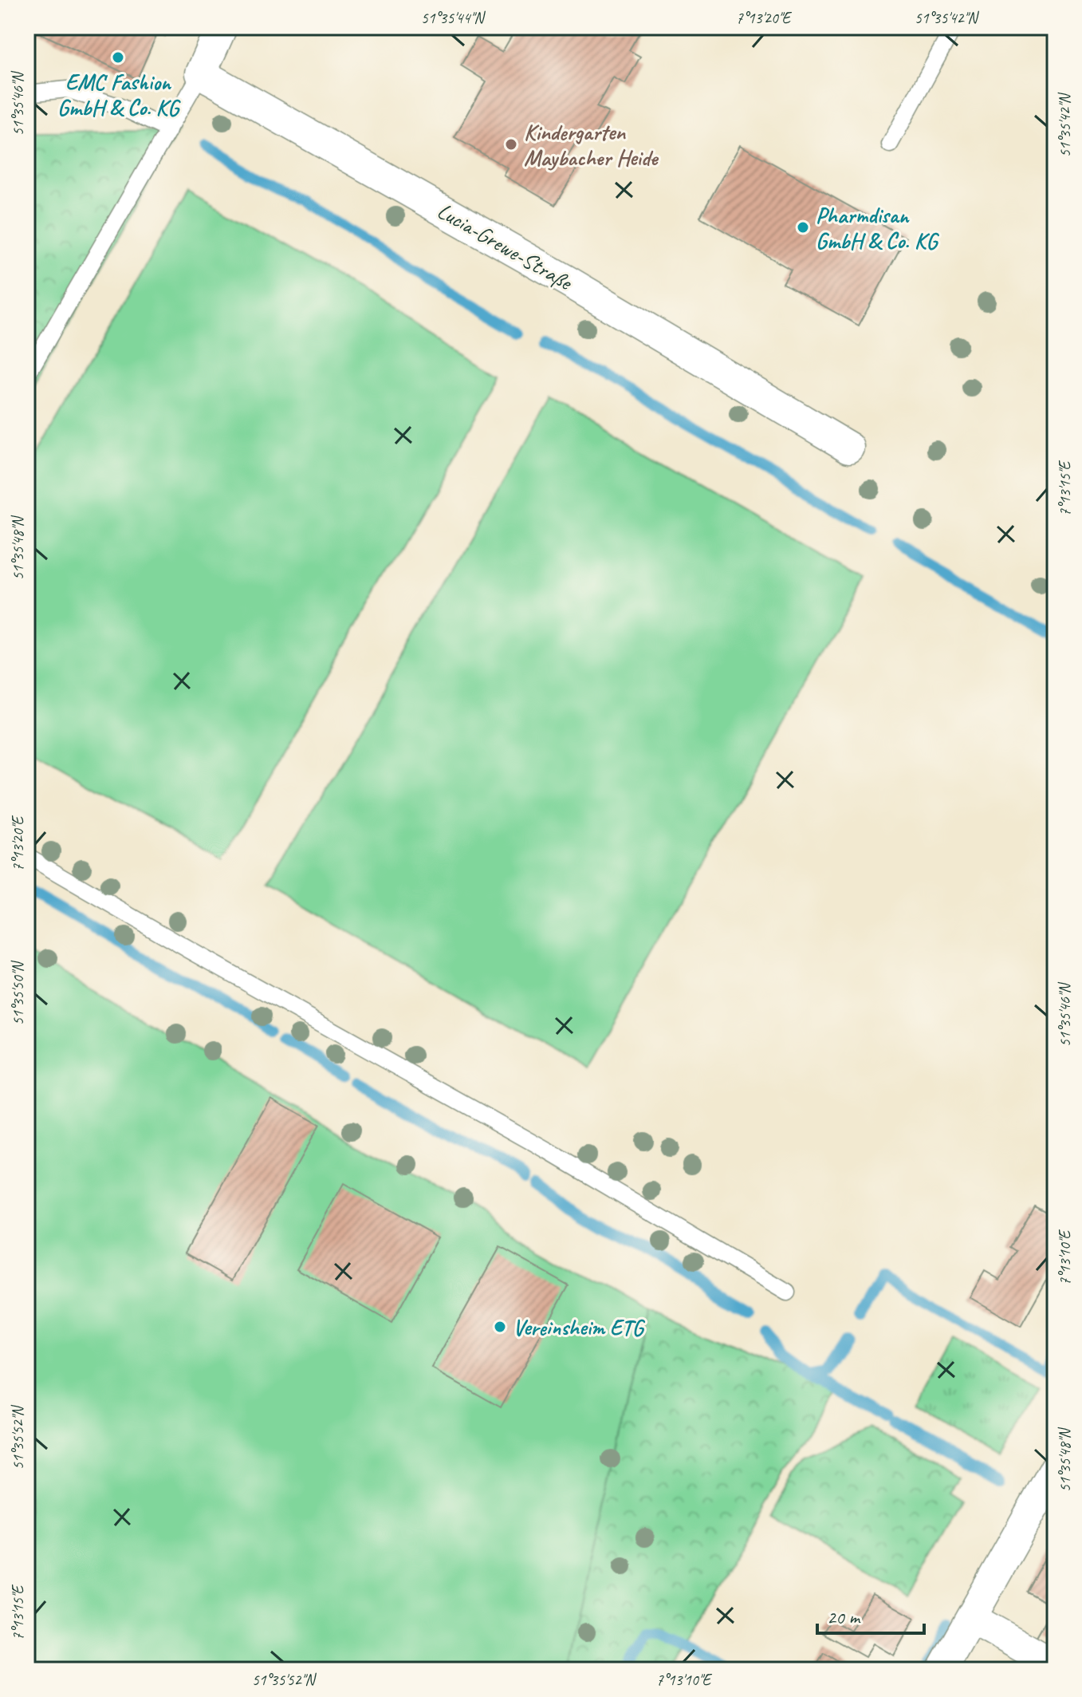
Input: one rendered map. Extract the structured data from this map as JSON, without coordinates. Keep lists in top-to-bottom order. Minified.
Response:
{"streets":{"street":["Lucia-Grewe-Straße"]},"places":["EMC Fashion GmbH & Co. KG","Kindergarten Maybacher Heide","Pharmdisan GmbH & Co. KG","Vereinsheim ETG"],"scale_bar":"20 m","coordinates":["51°35'44\"N","7°13'20\"E","51°35'42\"N","51°35'46\"N","7°13'15\"E","51°35'48\"N","51°35'50\"N","7°13'10\"E","51°35'52\"N"]}
